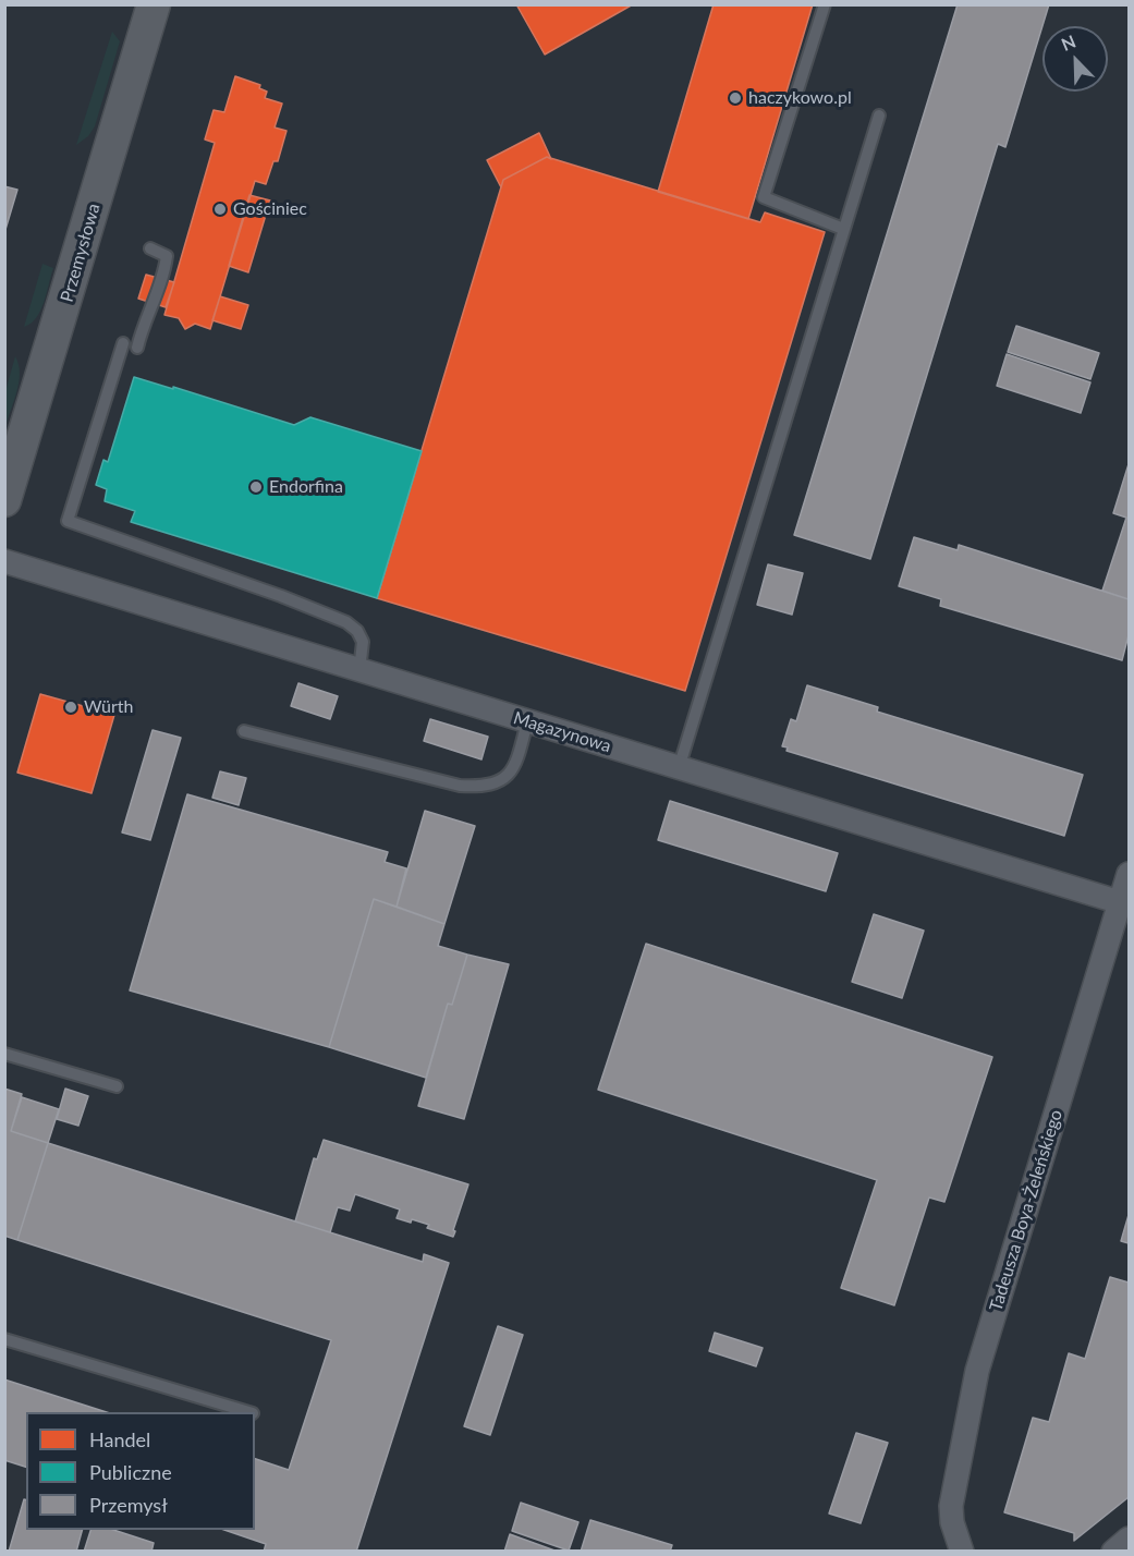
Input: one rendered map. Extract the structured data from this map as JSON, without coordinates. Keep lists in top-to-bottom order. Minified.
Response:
{"streets":{"street":["Przemysłowa","Magazynowa","Tadeusza Boya-Żeleńskiego"]},"crossings":[["Magazynowa","Tadeusza Boya-Żeleńskiego"]],"places":["haczykowo.pl","Gościniec","Endorfina","Würth"],"legend":["Handel","Publiczne","Przemysł"],"north":"top left"}
